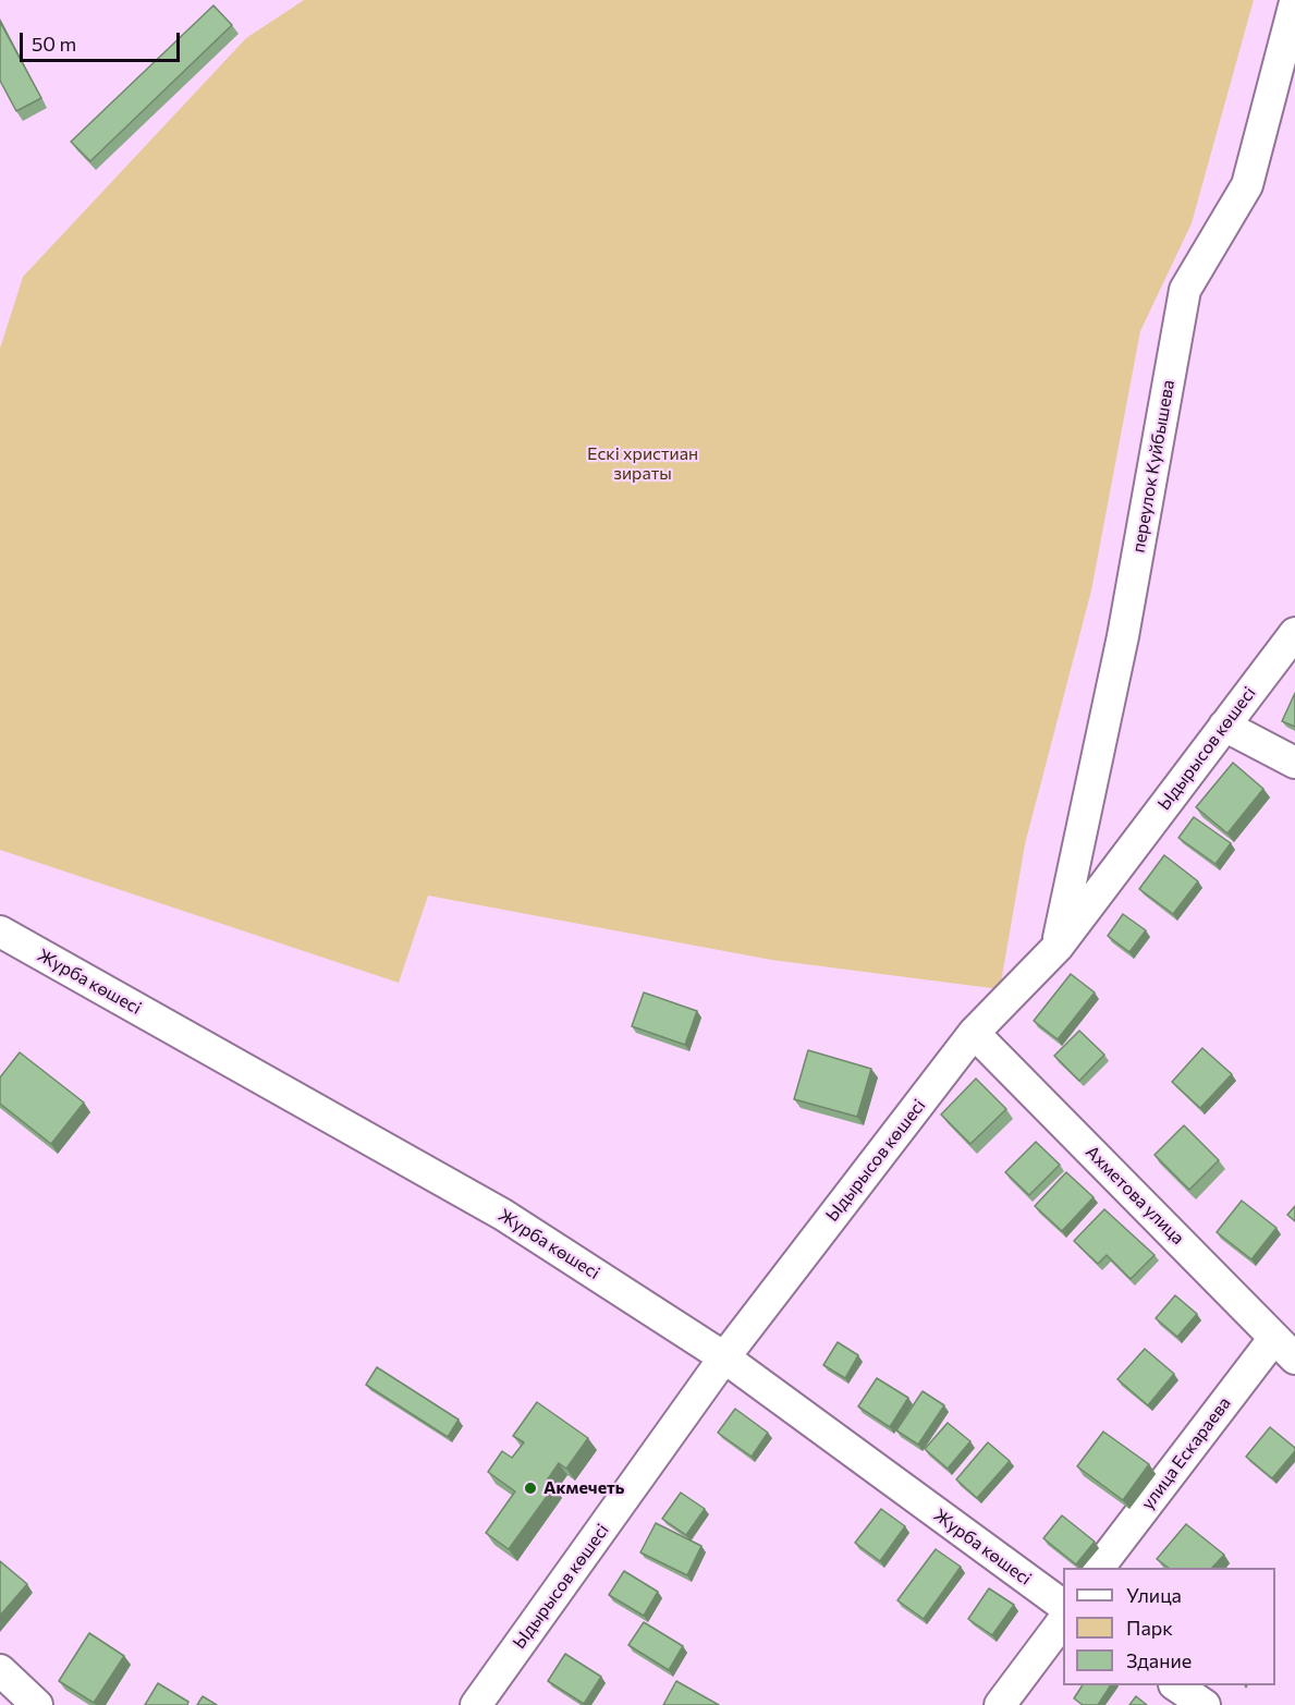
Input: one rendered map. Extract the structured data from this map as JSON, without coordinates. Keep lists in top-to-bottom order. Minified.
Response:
{"streets":{"street":["переулок Куйбышева","Ыдырысов көшесі","Журба көшесі","Ахметова улица","улица Ескараева"]},"crossings":[["переулок Куйбышева","Ыдырысов көшесі"],["Ыдырысов көшесі","Журба көшесі"],["Ыдырысов көшесі","Ахметова улица"],["Ахметова улица","улица Ескараева"]],"parks":["Ескі христиан зираты"],"places":["Акмечеть"],"legend":["Улица","Парк","Здание"],"scale_bar":"50 m"}
